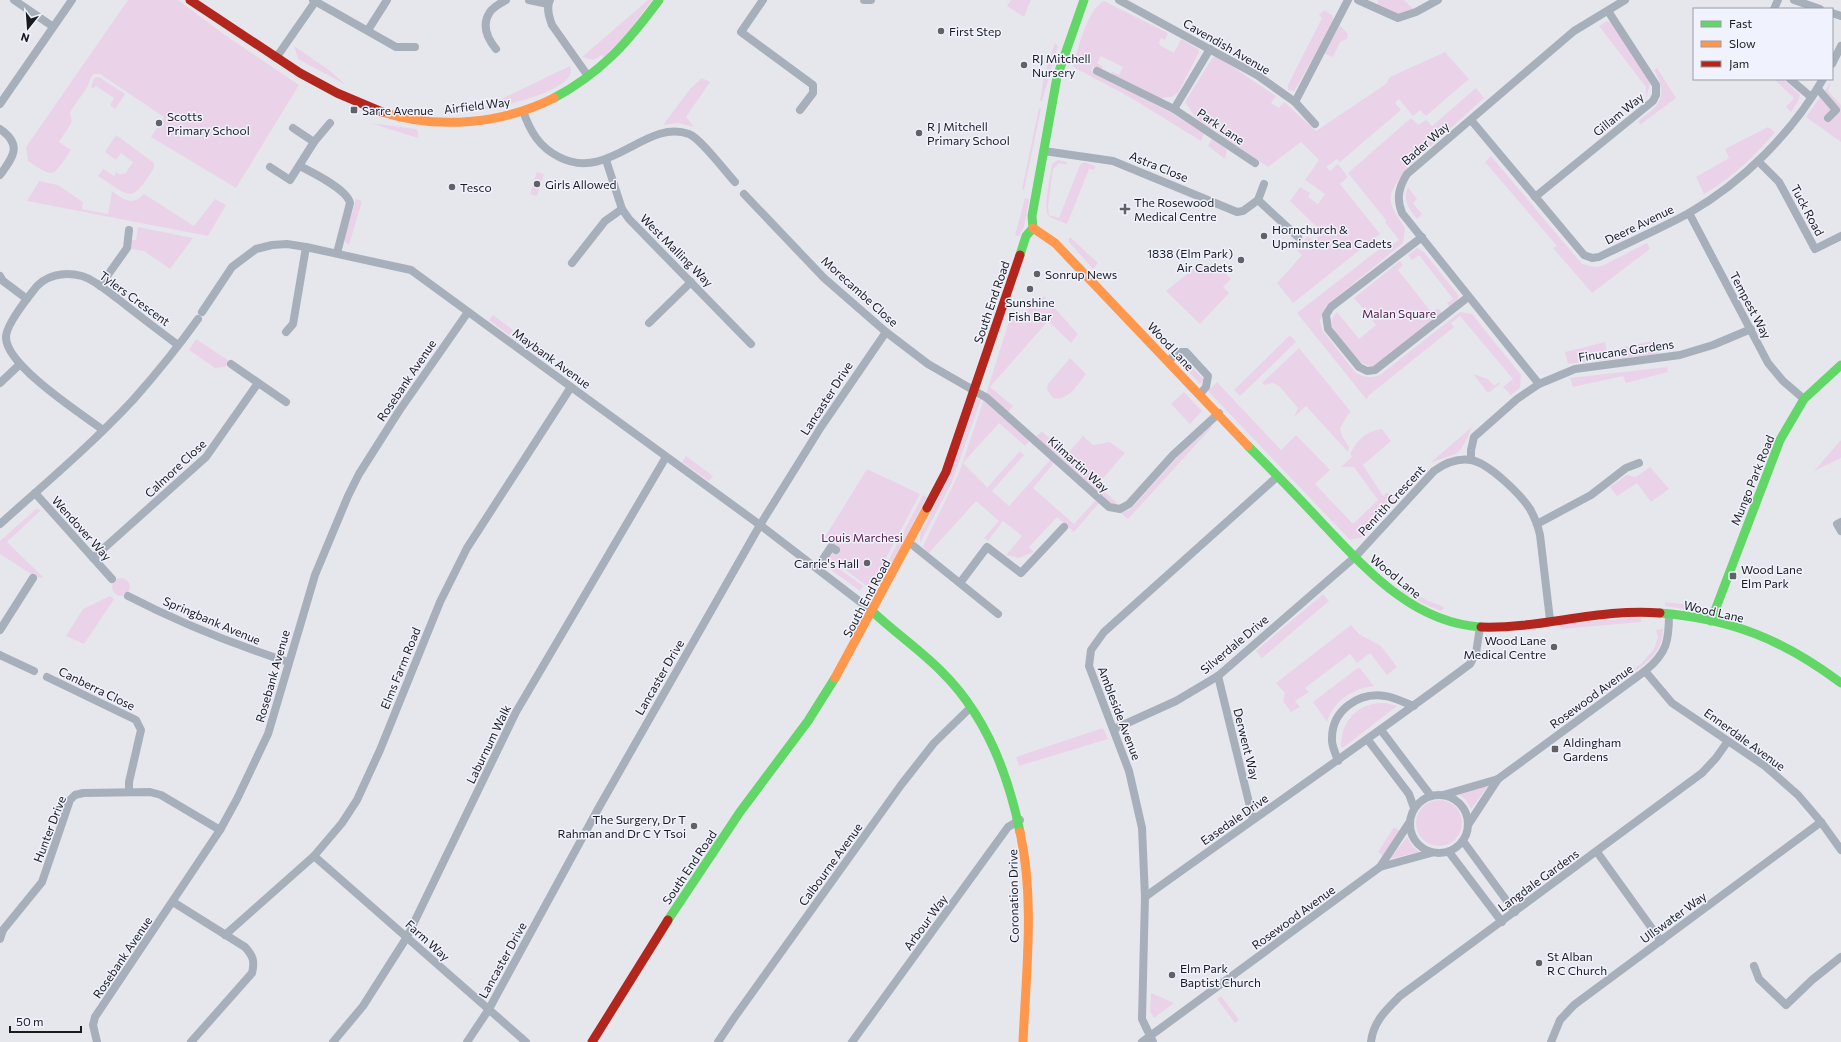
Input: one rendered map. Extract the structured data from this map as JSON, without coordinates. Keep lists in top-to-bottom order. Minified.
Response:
{"streets":{"street":["Cavendish Avenue","Airfield Way","Gillam Way","Park Lane","Bader Way","Astra Close","Tuck Road","Deere Avenue","West Malling Way","Morecambe Close","Tylers Crescent","South End Road","Tempest Way","Wood Lane","Finucane Gardens","Maybank Avenue","Rosebank Avenue","Lancaster Drive","Kilmartin Way","Calmore Close","Mungo Park Road","Penrith Crescent","Wendover Way","Springbank Avenue","Silverdale Drive","Elms Farm Road","Canberra Close","Rosewood Avenue","Ambleside Avenue","Ennerdale Avenue","Laburnum Walk","Derwent Way","Easedale Drive","Hunter Drive","Calbourne Avenue","Langdale Gardens","Coronation Drive","Ullswater Way","Arbour Way","Farm Way"]},"crossings":[["Gillam Way","Bader Way"],["Gillam Way","Deere Avenue"],["Bader Way","Deere Avenue"],["Bader Way","Finucane Gardens"],["Astra Close","South End Road"],["Tuck Road","Deere Avenue"],["Deere Avenue","Tempest Way"],["Morecambe Close","South End Road"],["Morecambe Close","Lancaster Drive"],["Morecambe Close","Kilmartin Way"],["Tylers Crescent","Maybank Avenue"],["South End Road","Wood Lane"],["South End Road","Maybank Avenue"],["South End Road","Kilmartin Way"],["South End Road","Coronation Drive"],["Tempest Way","Finucane Gardens"],["Tempest Way","Mungo Park Road"],["Wood Lane","Kilmartin Way"],["Wood Lane","Mungo Park Road"],["Wood Lane","Penrith Crescent"],["Wood Lane","Silverdale Drive"],["Wood Lane","Rosewood Avenue"],["Wood Lane","Ambleside Avenue"],["Wood Lane","Easedale Drive"],["Finucane Gardens","Penrith Crescent"],["Maybank Avenue","Rosebank Avenue"],["Maybank Avenue","Lancaster Drive"],["Maybank Avenue","Wendover Way"],["Maybank Avenue","Elms Farm Road"],["Maybank Avenue","Laburnum Walk"],["Maybank Avenue","Coronation Drive"],["Rosebank Avenue","Springbank Avenue"],["Rosebank Avenue","Hunter Drive"],["Lancaster Drive","Farm Way"],["Calmore Close","Wendover Way"],["Penrith Crescent","Silverdale Drive"],["Silverdale Drive","Ambleside Avenue"],["Silverdale Drive","Derwent Way"],["Elms Farm Road","Farm Way"],["Canberra Close","Hunter Drive"],["Rosewood Avenue","Ambleside Avenue"],["Rosewood Avenue","Ennerdale Avenue"],["Ambleside Avenue","Easedale Drive"],["Ennerdale Avenue","Langdale Gardens"],["Ennerdale Avenue","Ullswater Way"],["Laburnum Walk","Farm Way"],["Derwent Way","Easedale Drive"],["Calbourne Avenue","Coronation Drive"],["Coronation Drive","Arbour Way"]],"parks":["Malan Square","Louis Marchesi"],"places":{"other":["First Step","RJ Mitchell Nursery","Scotts Primary School","R J Mitchell Primary School","Girls Allowed","Tesco","Hornchurch & Upminster Sea Cadets","1838 (Elm Park) Air Cadets","Sonrup News","Sunshine Fish Bar","Carrie's Hall","Wood Lane Medical Centre","The Surgery, Dr T Rahman and Dr C Y Tsoi","St Alban R C Church","Elm Park Baptist Church"],"transit":["Sarre Avenue","Wood Lane Elm Park","Aldingham Gardens"],"health":["The Rosewood Medical Centre"]},"legend":["Fast","Slow","Jam"],"scale_bar":"50 m","north":"bottom"}
